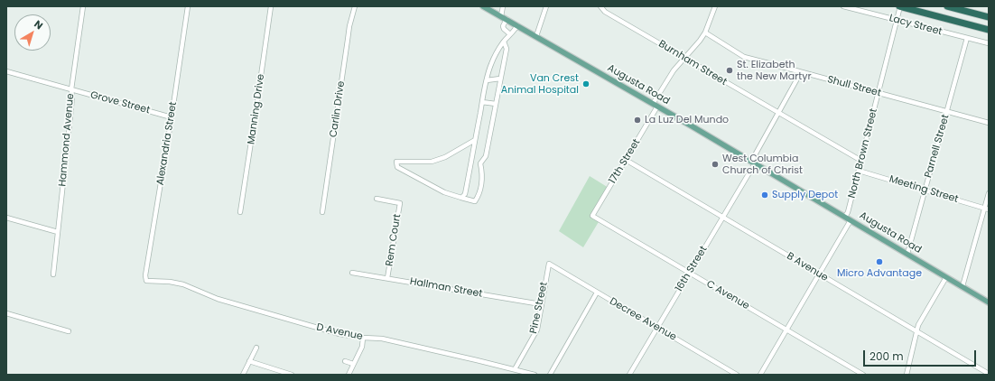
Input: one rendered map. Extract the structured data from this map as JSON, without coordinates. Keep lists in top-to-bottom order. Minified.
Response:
{"streets":{"main road":["Augusta Road"],"street":["Lacy Street","Burnham Street","Shull Street","Grove Street","Manning Drive","Carlin Drive","Hammond Avenue","Alexandria Street","Parnell Street","North Brown Street","17th Street","Meeting Street","Rem Court","B Avenue","16th Street","Hallman Street","C Avenue","Pine Street","Decree Avenue","D Avenue"]},"crossings":[["Lacy Street","Parnell Street"],["Lacy Street","North Brown Street"],["Burnham Street","North Brown Street"],["Burnham Street","17th Street"],["Burnham Street","16th Street"],["Augusta Road","Parnell Street"],["Augusta Road","North Brown Street"],["Augusta Road","17th Street"],["Augusta Road","16th Street"],["Shull Street","Parnell Street"],["Shull Street","North Brown Street"],["Shull Street","17th Street"],["Shull Street","16th Street"],["Grove Street","Hammond Avenue"],["Grove Street","Alexandria Street"],["Alexandria Street","D Avenue"],["Parnell Street","Meeting Street"],["North Brown Street","Meeting Street"],["17th Street","B Avenue"],["17th Street","C Avenue"],["Rem Court","Hallman Street"],["B Avenue","16th Street"],["16th Street","C Avenue"],["16th Street","Decree Avenue"],["Hallman Street","Pine Street"],["Pine Street","Decree Avenue"],["Pine Street","D Avenue"]],"places":["St. Elizabeth the New Martyr","Van Crest Animal Hospital","La Luz Del Mundo","West Columbia Church of Christ","Supply Depot","Micro Advantage"],"scale_bar":"200 m","north":"top right"}
